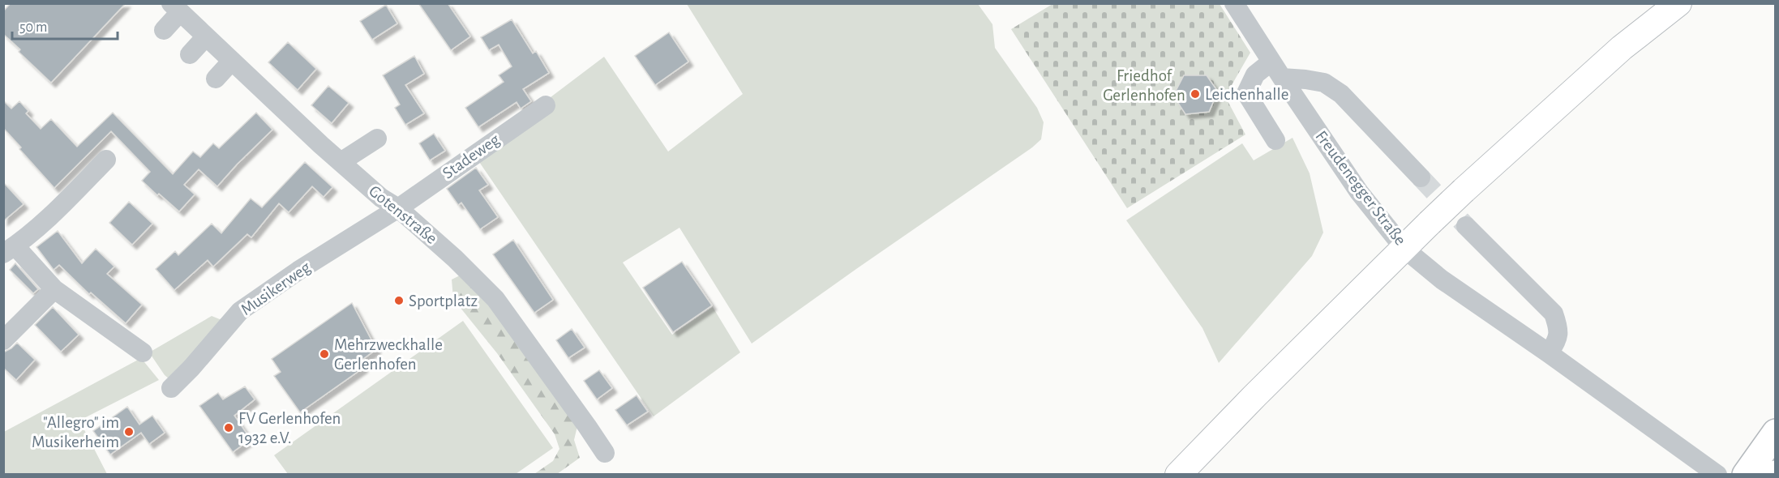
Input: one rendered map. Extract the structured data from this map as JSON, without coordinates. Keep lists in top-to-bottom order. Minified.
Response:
{"streets":{"street":["Stadeweg","Freudenegger Straße","Gotenstraße","Musikerweg"]},"crossings":[["Stadeweg","Gotenstraße"],["Stadeweg","Musikerweg"],["Gotenstraße","Musikerweg"]],"parks":["Friedhof Gerlenhofen"],"places":["Leichenhalle","Sportplatz","Mehrzweckhalle Gerlenhofen","FV Gerlenhofen 1932 e.V.","\"Allegro\" im Musikerheim"],"scale_bar":"50 m"}
